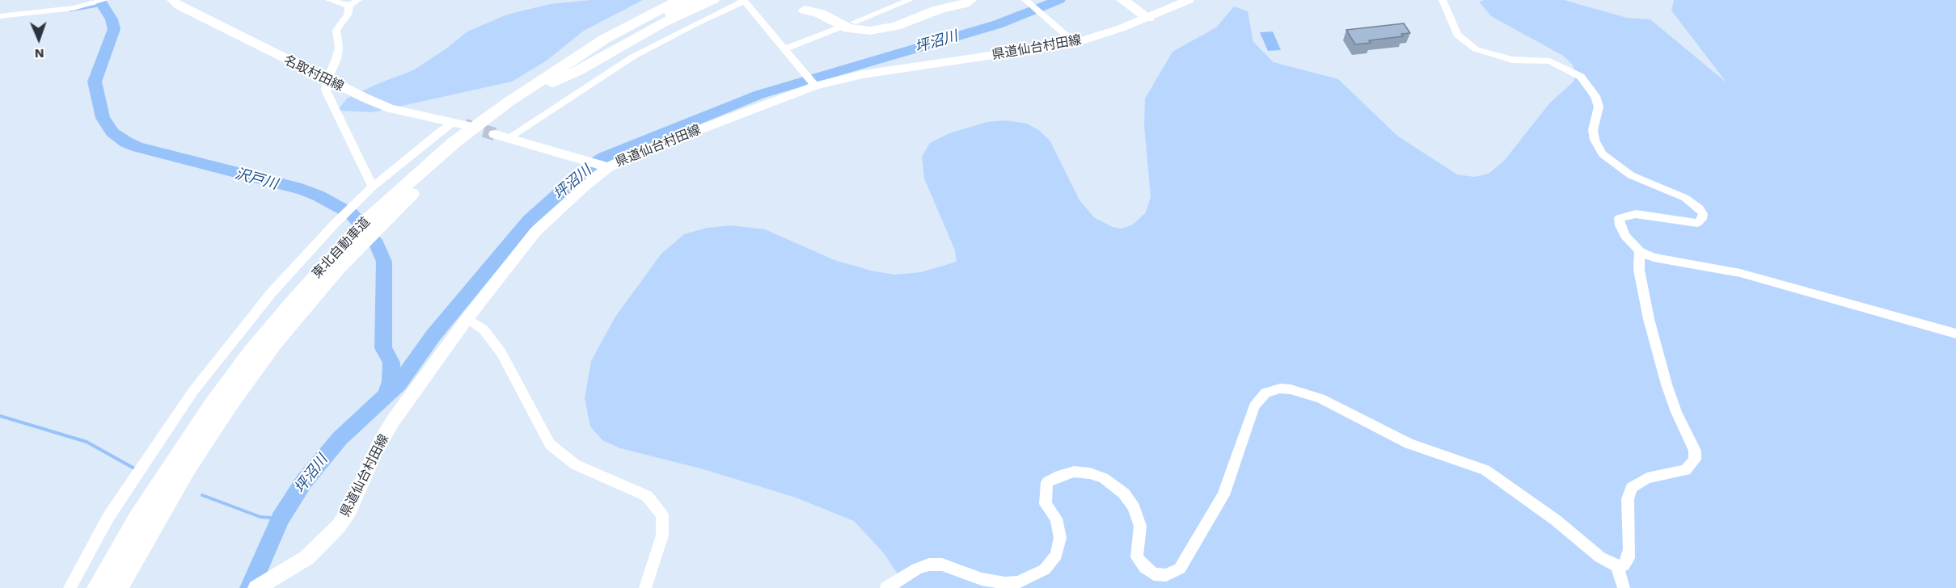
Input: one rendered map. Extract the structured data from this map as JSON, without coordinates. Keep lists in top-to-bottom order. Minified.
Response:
{"streets":{"highway":["東北自動車道"],"main road":["県道仙台村田線","名取村田線"]},"water":["坪沼川","沢戸川"],"north":"bottom"}
